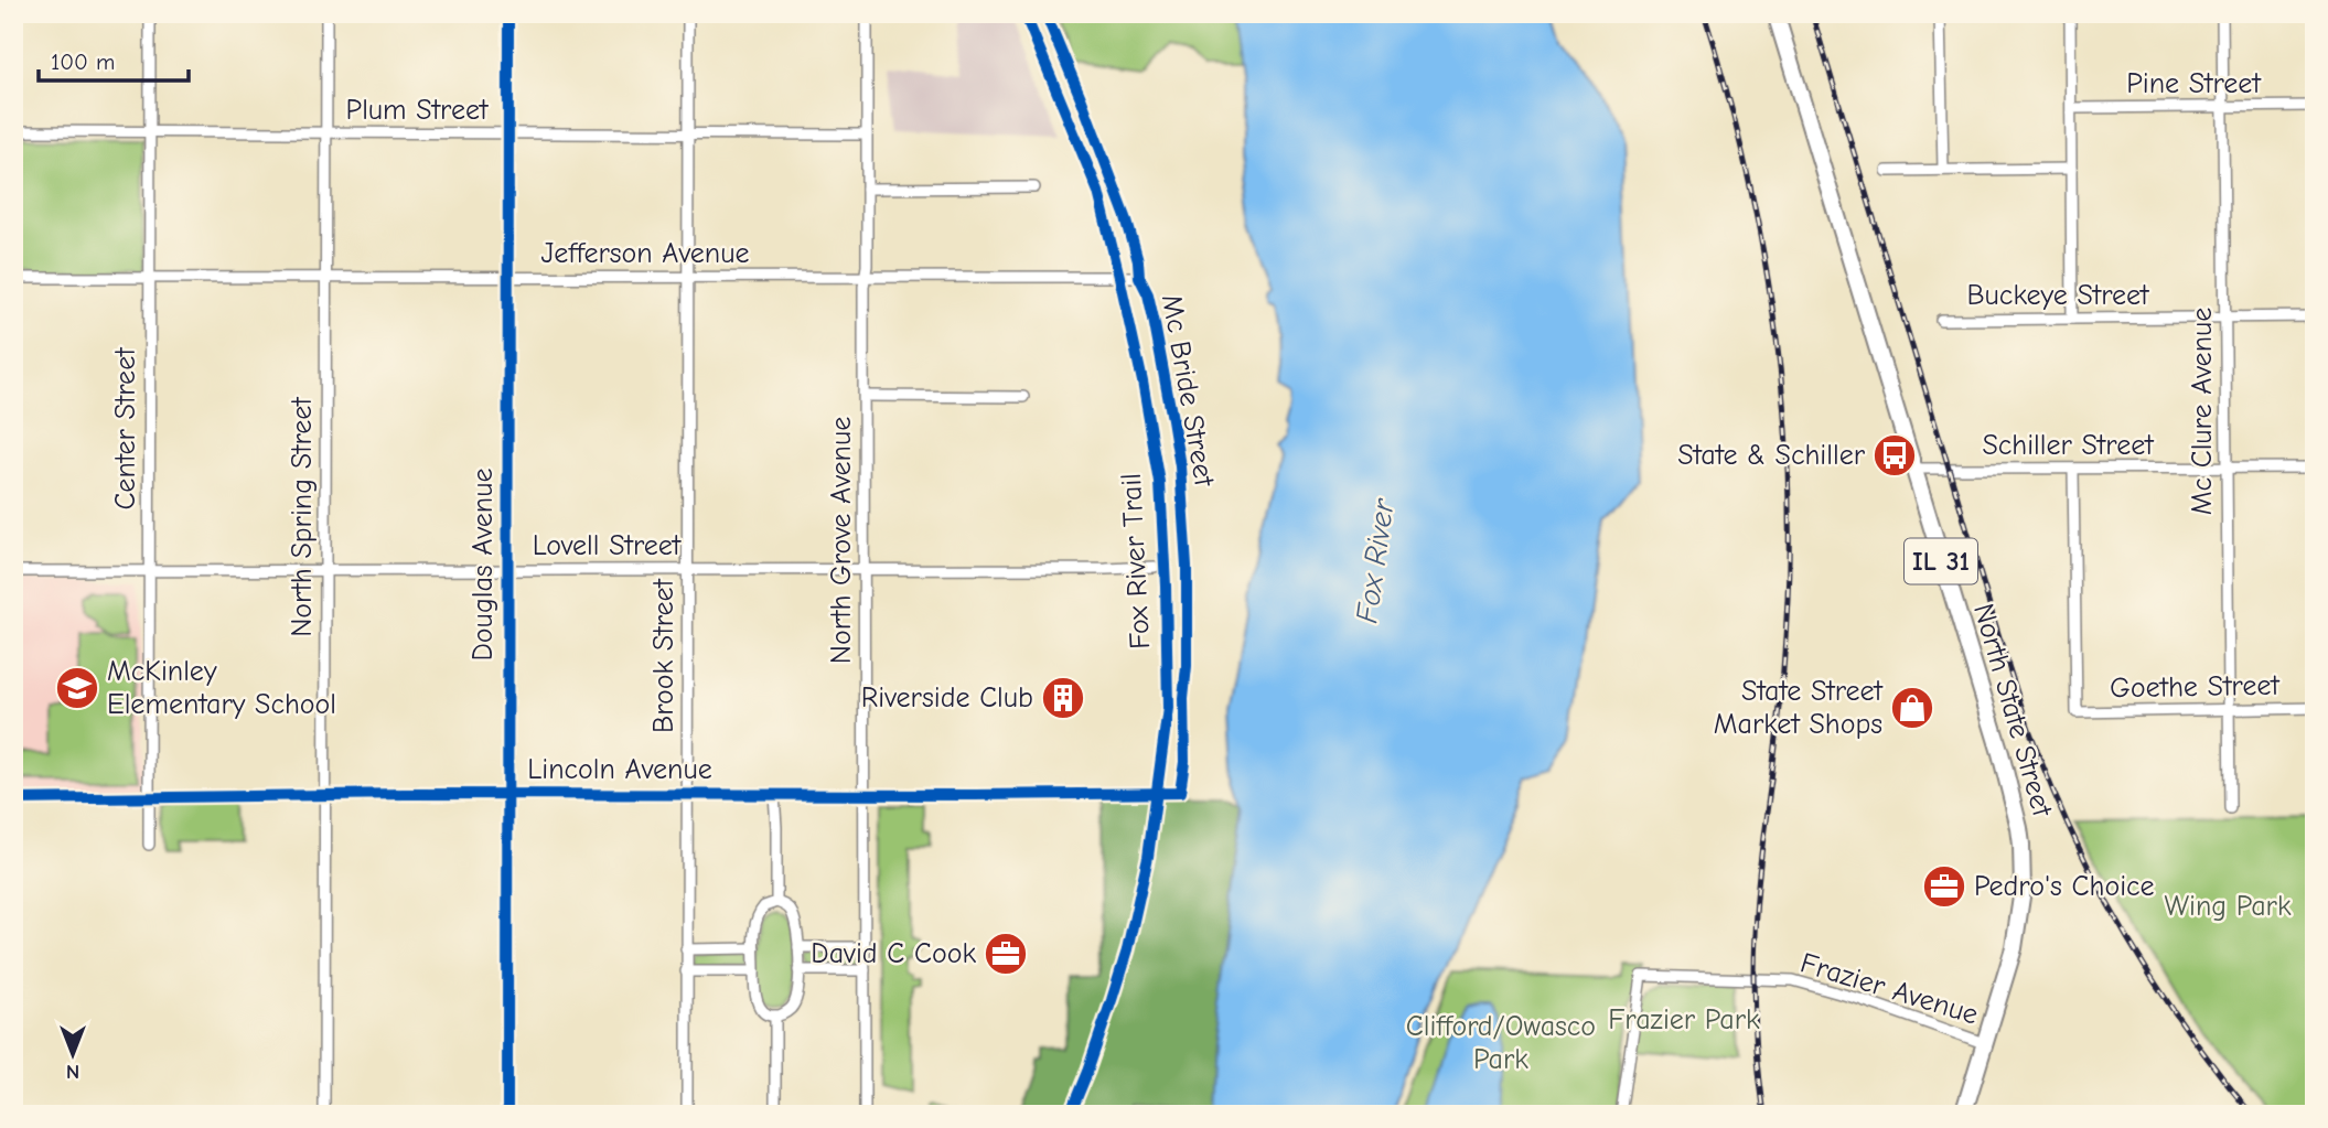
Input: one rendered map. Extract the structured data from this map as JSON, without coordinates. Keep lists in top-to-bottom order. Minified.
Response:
{"streets":{"main road":["IL 31","North State Street"],"street":["Pine Street","Plum Street","Jefferson Avenue","Buckeye Street","Mc Bride Street","Mc Clure Avenue","Center Street","Schiller Street","North Spring Street","North Grove Avenue","Lovell Street","Douglas Avenue","Brook Street","Goethe Street","Lincoln Avenue","Frazier Avenue"],"cycle path":["Fox River Trail"]},"crossings":[["Pine Street","Mc Clure Avenue"],["Plum Street","Center Street"],["Plum Street","North Spring Street"],["Plum Street","North Grove Avenue"],["Plum Street","Douglas Avenue"],["Plum Street","Brook Street"],["Jefferson Avenue","Mc Bride Street"],["Jefferson Avenue","Center Street"],["Jefferson Avenue","North Spring Street"],["Jefferson Avenue","North Grove Avenue"],["Jefferson Avenue","Douglas Avenue"],["Jefferson Avenue","Brook Street"],["Buckeye Street","Mc Clure Avenue"],["Mc Bride Street","Lincoln Avenue"],["Mc Clure Avenue","Schiller Street"],["Mc Clure Avenue","Goethe Street"],["Center Street","Lovell Street"],["Center Street","Lincoln Avenue"],["Schiller Street","Goethe Street"],["Schiller Street","North State Street"],["North Spring Street","Lovell Street"],["North Spring Street","Lincoln Avenue"],["North Grove Avenue","Lovell Street"],["North Grove Avenue","Lincoln Avenue"],["Lovell Street","Douglas Avenue"],["Lovell Street","Brook Street"],["Douglas Avenue","Lincoln Avenue"],["Brook Street","Lincoln Avenue"],["North State Street","Frazier Avenue"]],"water":["Fox River"],"parks":["Wing Park","Frazier Park","Clifford/Owasco Park"],"places":{"bus stop":["State & Schiller"],"school or university":["McKinley Elementary School"],"building":["Riverside Club"],"shop":["State Street Market Shops"],"office":["Pedro's Choice","David C Cook"]},"scale_bar":"100 m","north":"bottom"}
